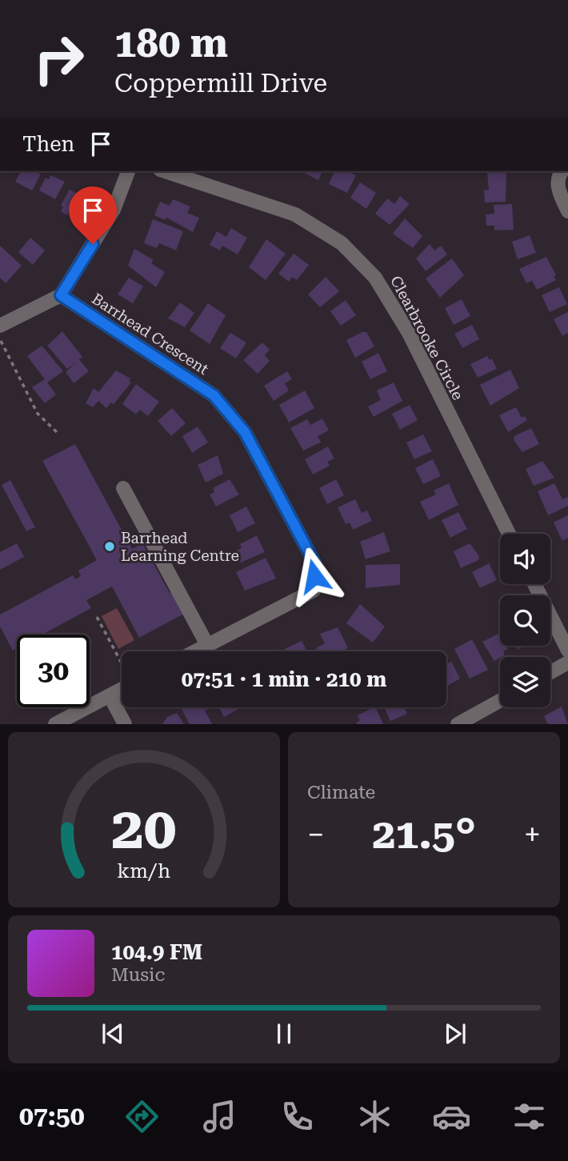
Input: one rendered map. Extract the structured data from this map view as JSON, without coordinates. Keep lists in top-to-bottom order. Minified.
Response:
{"streets":{"street":["Barrhead Crescent","Clearbrooke Circle"]},"places":["Barrhead Learning Centre"],"page":{"turn":["180 m","Coppermill Drive"],"then":"Then","limit":"30","trip":"07:51 · 1 min · 210 m","tile":"Climate","heat":["−","21.5°","+"],"song":["104.9 FM","Music"],"tabs":"07:50","gauge":["20","km/h"]}}
